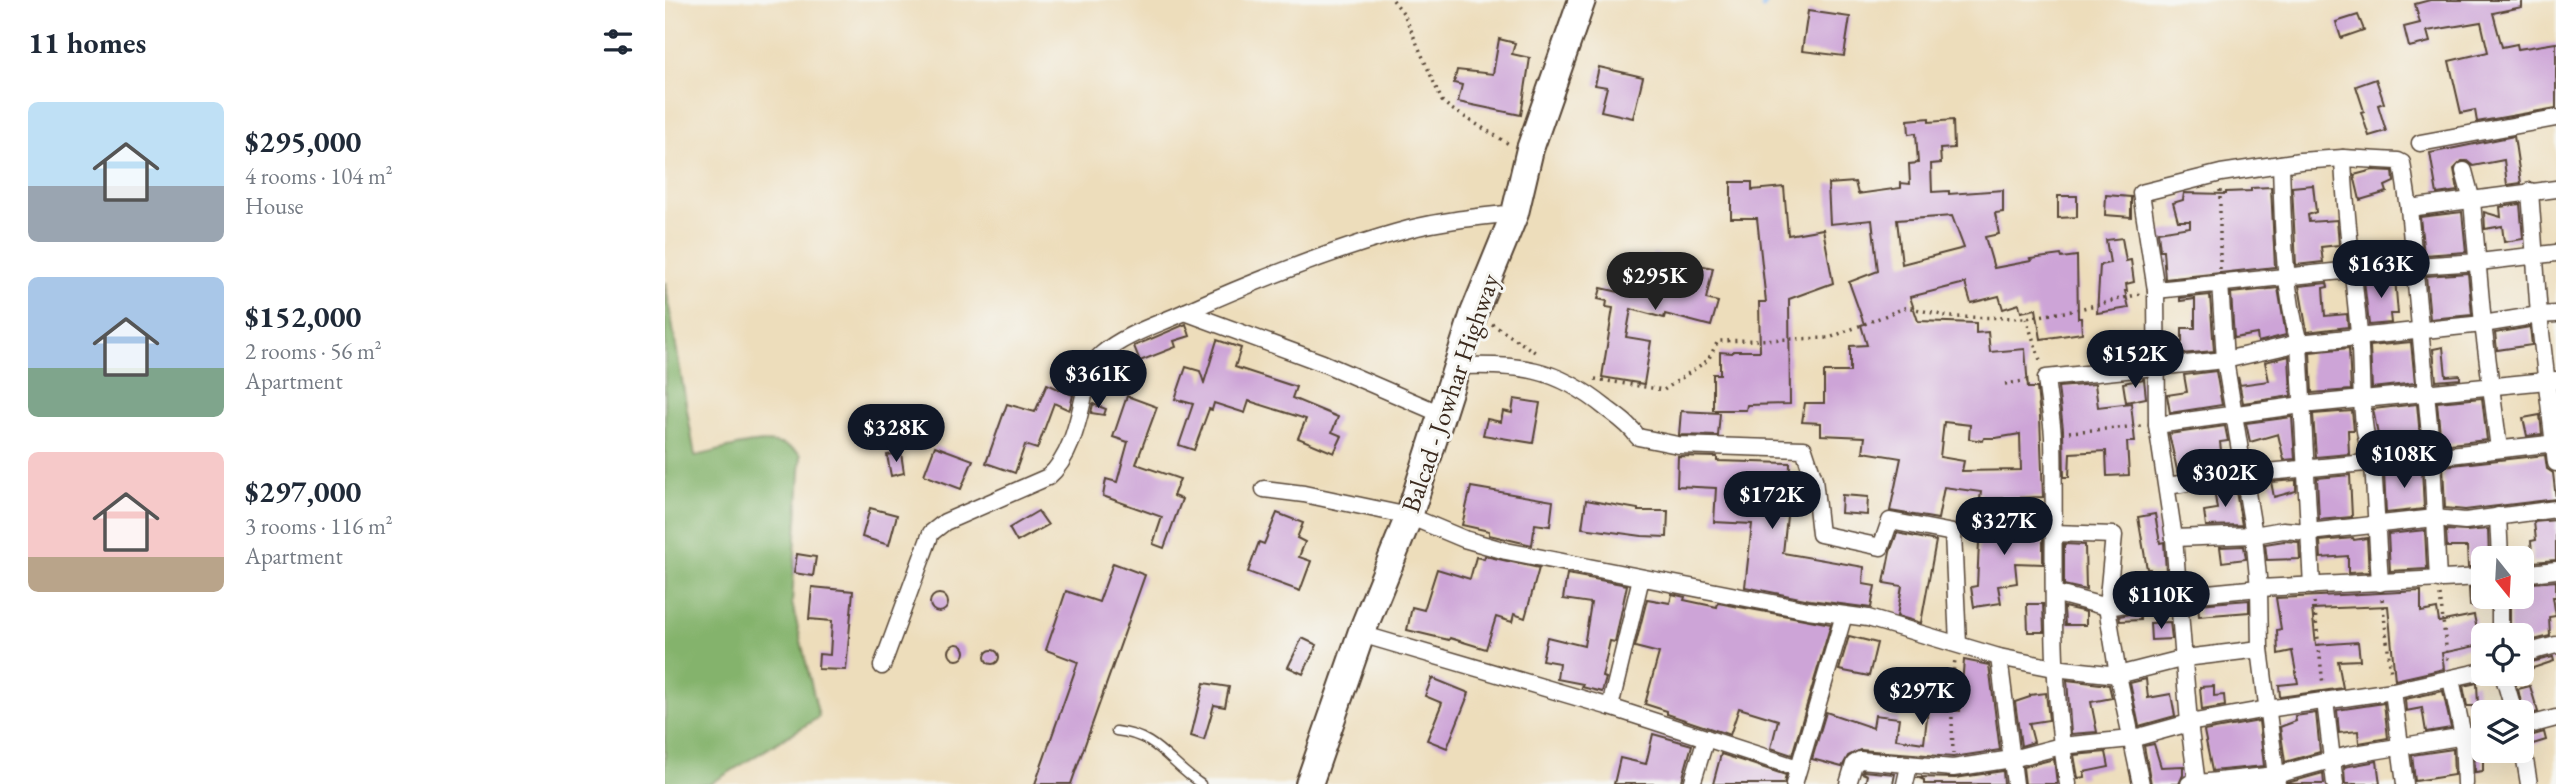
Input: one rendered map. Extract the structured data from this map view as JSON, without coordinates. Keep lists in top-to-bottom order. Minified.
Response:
{"streets":{"main road":["Balcad - Jowhar Highway"]},"north":"bottom","page":{"heading":"11 homes","list":[{"name":"$295,000","note":"4 rooms · 104 m² · House"},{"name":"$152,000","note":"2 rooms · 56 m² · Apartment"},{"name":"$297,000","note":"3 rooms · 116 m² · Apartment"}],"price":["$163K","$295K","$152K","$361K","$328K","$108K","$302K","$172K","$327K","$110K","$297K"]}}
